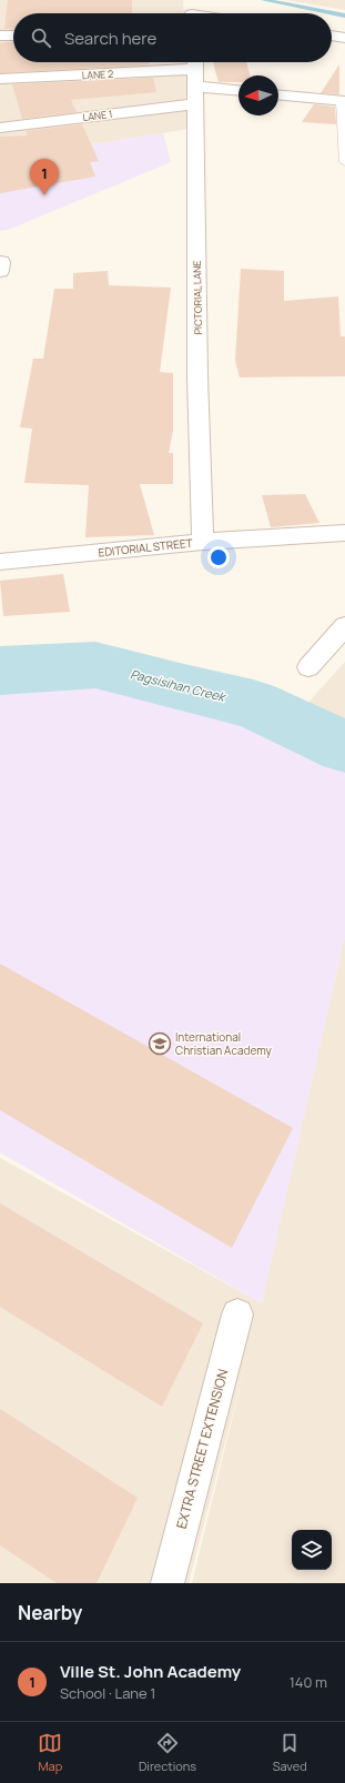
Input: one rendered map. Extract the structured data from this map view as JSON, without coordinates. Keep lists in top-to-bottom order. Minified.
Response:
{"streets":{"street":["LANE 2","LANE 1","PICTORIAL LANE","EDITORIAL STREET","EXTRA STREET EXTENSION"]},"crossings":[["LANE 2","LANE 1"],["LANE 2","PICTORIAL LANE"],["LANE 1","PICTORIAL LANE"],["PICTORIAL LANE","EDITORIAL STREET"]],"water":["Pagsisihan Creek"],"places":{"school or university":["International Christian Academy"]},"north":"left","page":{"search":"Search here","pins":"1","heading":"Nearby","list":[{"mark":"1","name":"Ville St. John Academy","note":"School · Lane 1","value":"140 m"}],"nav":["Map","Directions","Saved"]}}
